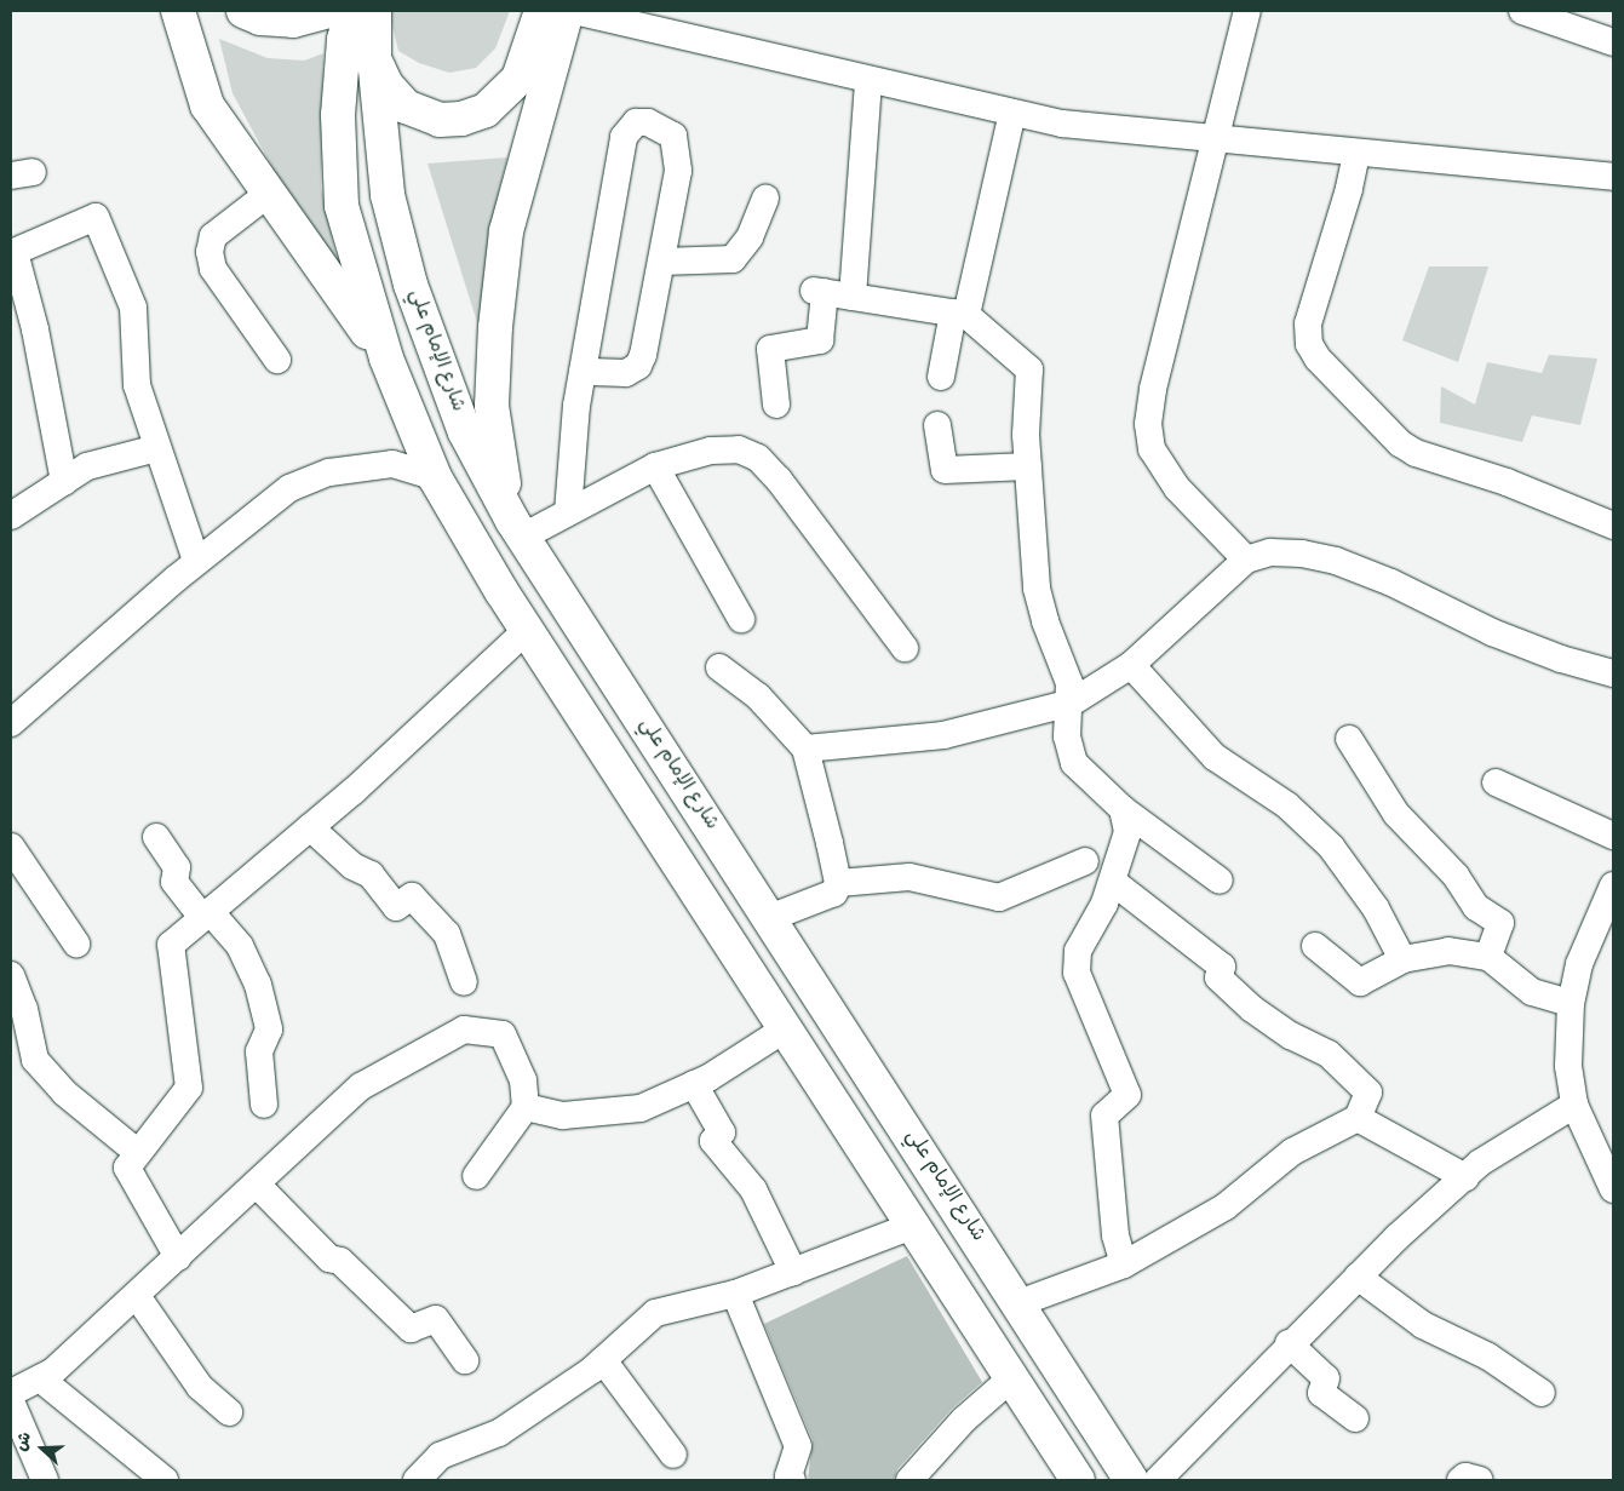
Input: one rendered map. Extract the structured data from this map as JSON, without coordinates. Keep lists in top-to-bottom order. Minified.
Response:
{"streets":{"main road":["شارع الإمام علي"]},"north":"left"}
